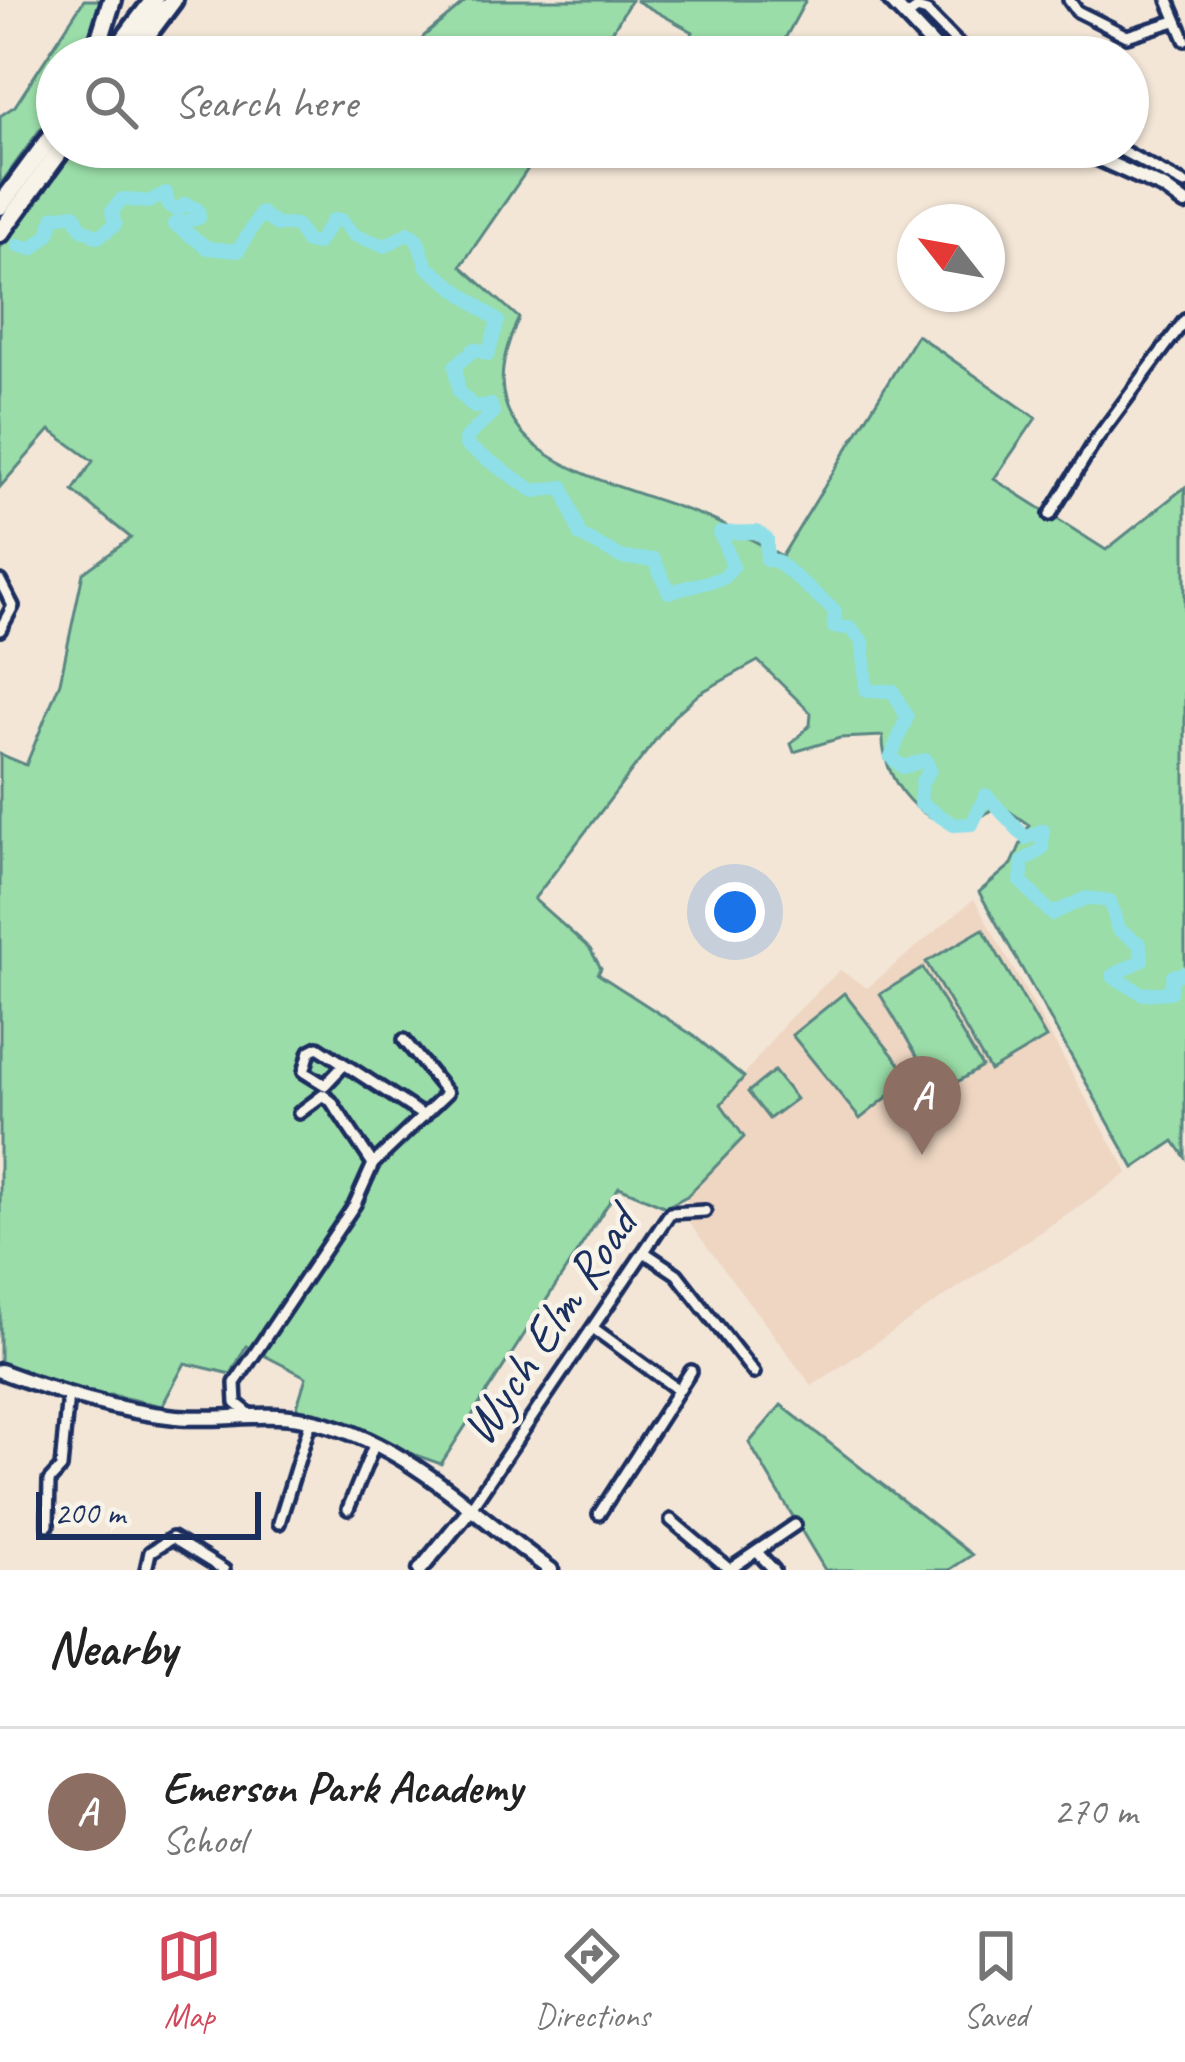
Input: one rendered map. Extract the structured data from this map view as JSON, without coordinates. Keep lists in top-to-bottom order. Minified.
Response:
{"streets":{"street":["Wych Elm Road"]},"scale_bar":"200 m","north":"top left","page":{"search":"Search here","pins":"A","scale":"200 m","heading":"Nearby","list":[{"mark":"A","name":"Emerson Park Academy","note":"School","value":"270 m"}],"nav":["Map","Directions","Saved"]}}
